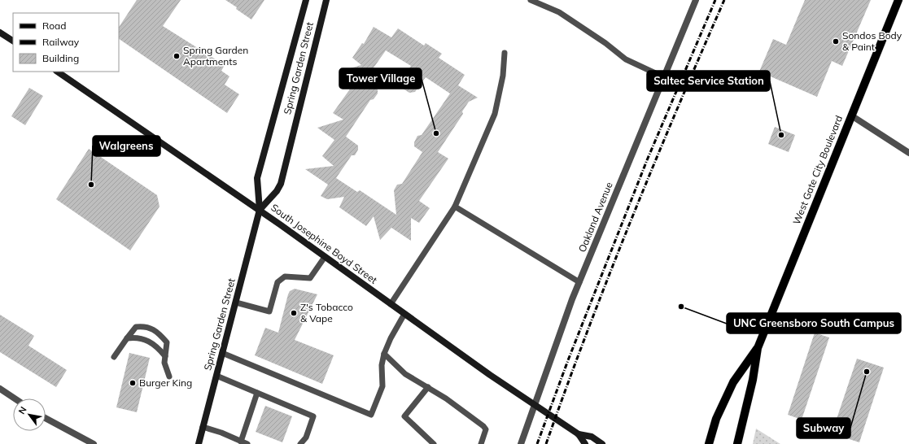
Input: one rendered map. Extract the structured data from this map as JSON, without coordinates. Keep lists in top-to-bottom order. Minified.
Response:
{"streets":{"main road":["Spring Garden Street","West Gate City Boulevard","South Josephine Boyd Street"],"street":["Oakland Avenue"]},"crossings":[["Spring Garden Street","South Josephine Boyd Street"],["Oakland Avenue","South Josephine Boyd Street"]],"places":["Sondos Body & Paint","Spring Garden Apartments","Tower Village","Saltec Service Station","Walgreens","UNC Greensboro South Campus","Z's Tobacco & Vape","Subway","Burger King"],"legend":["Road","Railway","Building"],"north":"top left"}
